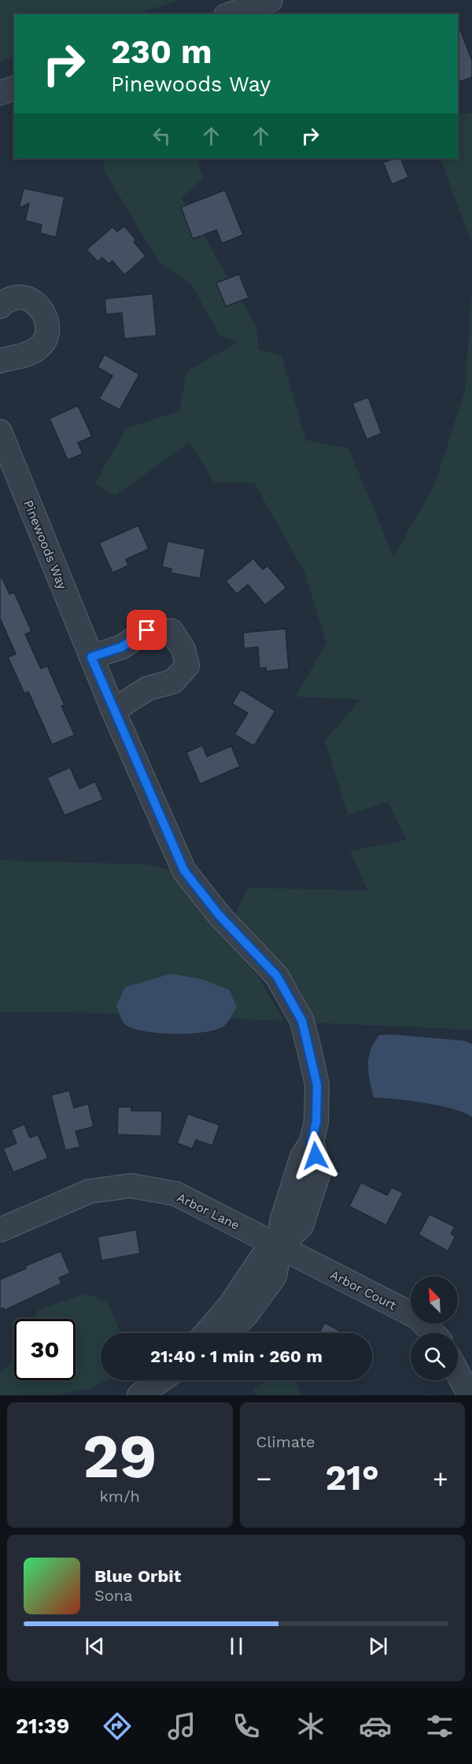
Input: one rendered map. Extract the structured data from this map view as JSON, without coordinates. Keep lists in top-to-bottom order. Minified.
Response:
{"streets":{"street":["Pinewoods Way","Arbor Lane","Arbor Court"]},"crossings":[["Pinewoods Way","Arbor Lane"],["Pinewoods Way","Arbor Court"],["Arbor Lane","Arbor Court"]],"north":"top left","page":{"turn":["230 m","Pinewoods Way"],"limit":"30","trip":"21:40 · 1 min · 260 m","tile":[["29","km/h"],"Climate"],"heat":["−","21°","+"],"song":["Blue Orbit","Sona"],"tabs":"21:39"}}
